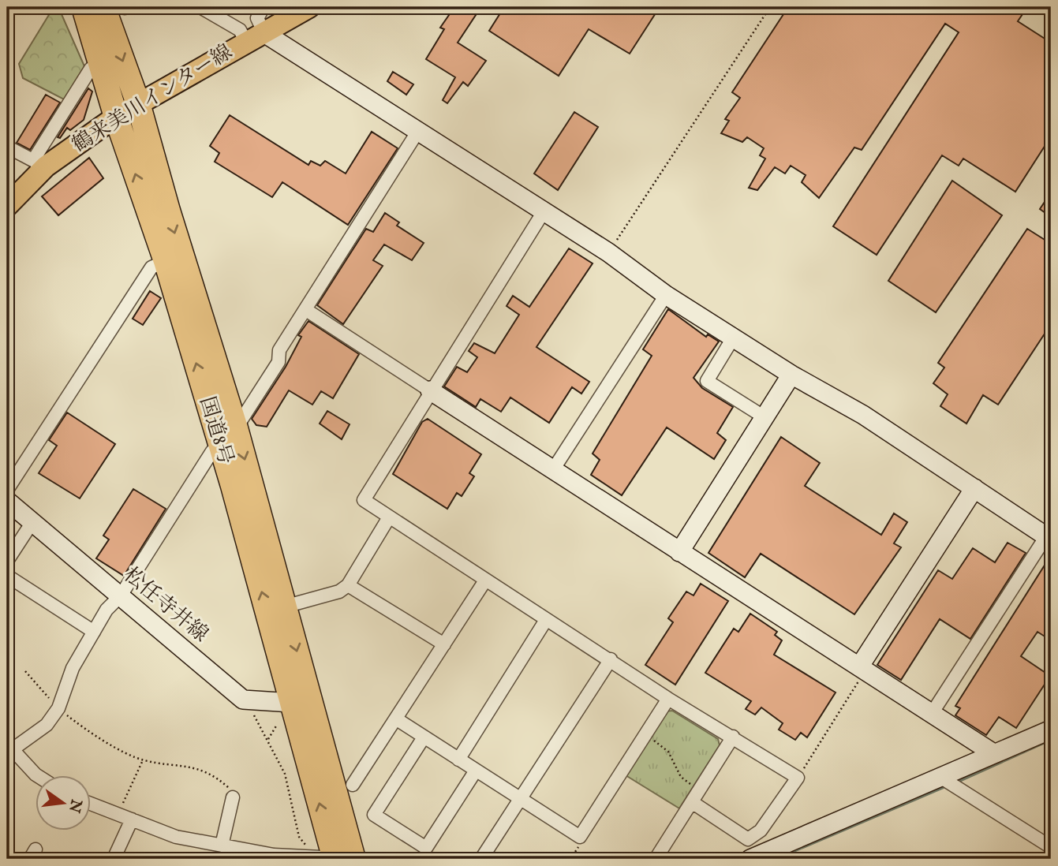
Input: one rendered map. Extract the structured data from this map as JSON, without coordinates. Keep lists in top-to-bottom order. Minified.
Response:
{"streets":{"highway":["国道8号"],"main road":["鶴来美川インター線"],"street":["松任寺井線"]},"crossings":[["鶴来美川インター線","国道8号"]],"north":"right"}
